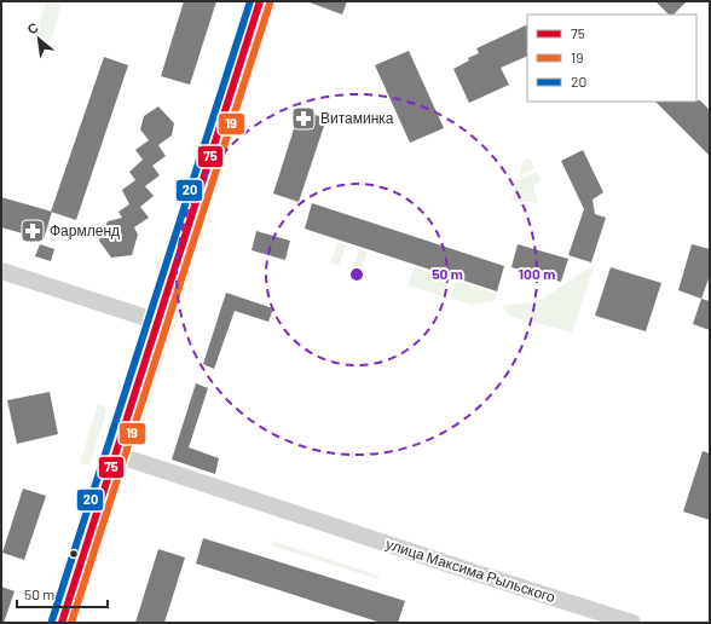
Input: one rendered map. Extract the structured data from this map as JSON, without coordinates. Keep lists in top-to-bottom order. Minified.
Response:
{"streets":{"street":["улица Максима Рыльского"]},"places":{"pharmacy":["Витаминка","Фармленд"]},"lines":["transit line 75","transit line 20","transit line 19"],"legend":["75","19","20"],"scale_bar":"50 m","north":"top left","rings":["50 m","100 m"]}
